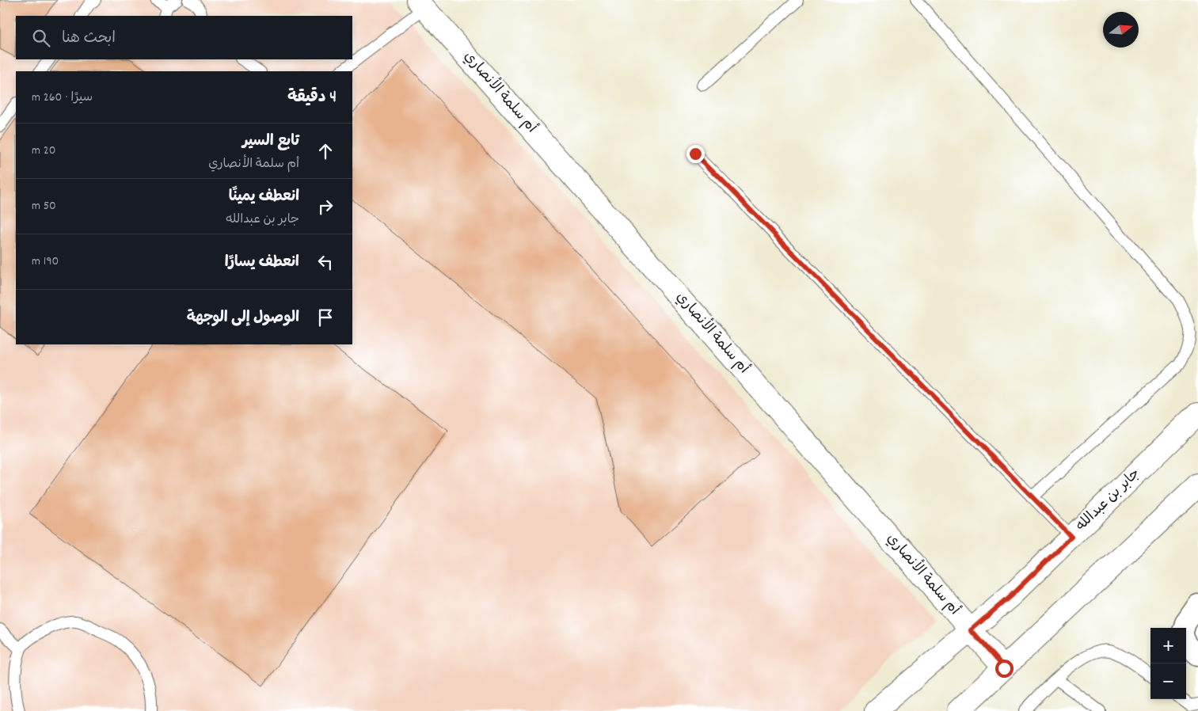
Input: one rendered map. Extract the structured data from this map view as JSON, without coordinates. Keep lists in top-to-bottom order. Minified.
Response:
{"streets":{"street":["أم سلمة الأنصاري","جابر بن عبدالله"]},"crossings":[["أم سلمة الأنصاري","جابر بن عبدالله"]],"north":"right","page":{"search":"ابحث هنا","heading":["4 دقيقة","سيرًا · 260 m"],"list":[["تابع السير","أم سلمة الأنصاري","20 m"],["انعطف يمينًا","جابر بن عبدالله","50 m"],["انعطف يسارًا","190 m"],"الوصول إلى الوجهة"],"map_buttons":["+","−"]}}
